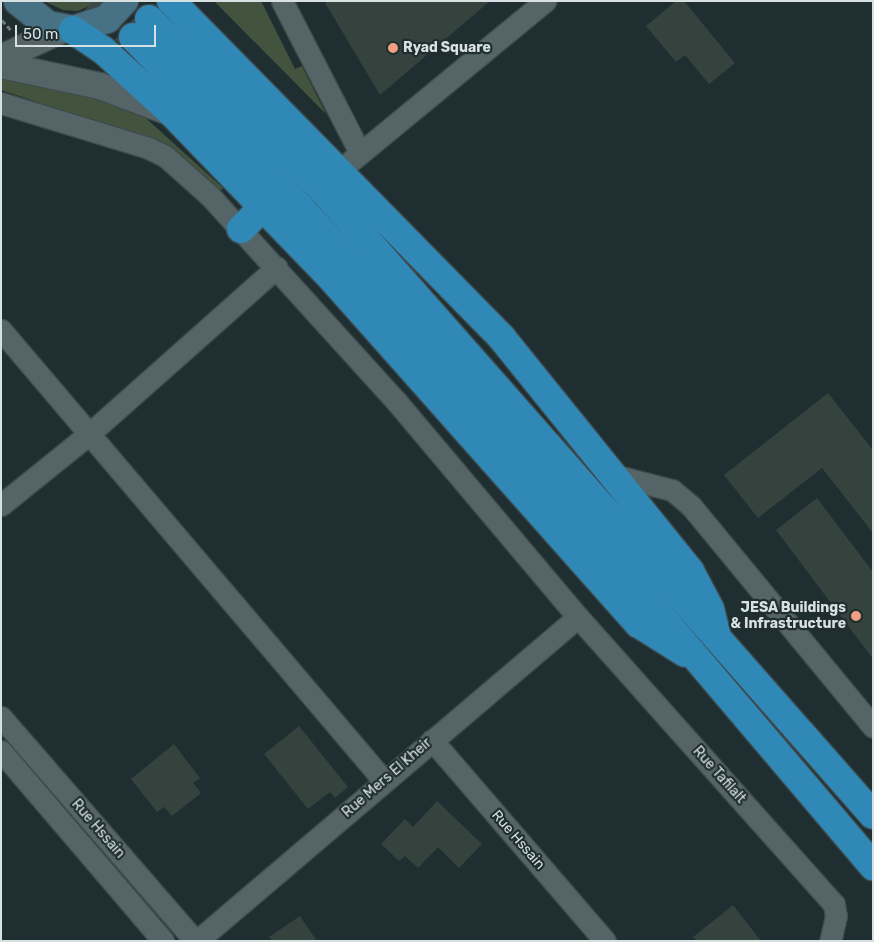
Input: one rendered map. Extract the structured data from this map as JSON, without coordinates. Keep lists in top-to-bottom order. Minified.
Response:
{"streets":{"street":["Rue Tafilalt","Rue Mers El Kheir","Rue Hssain"]},"crossings":[["Rue Tafilalt","Rue Mers El Kheir"],["Rue Mers El Kheir","Rue Hssain"]],"places":["Ryad Square","JESA Buildings & Infrastructure"],"scale_bar":"50 m"}
